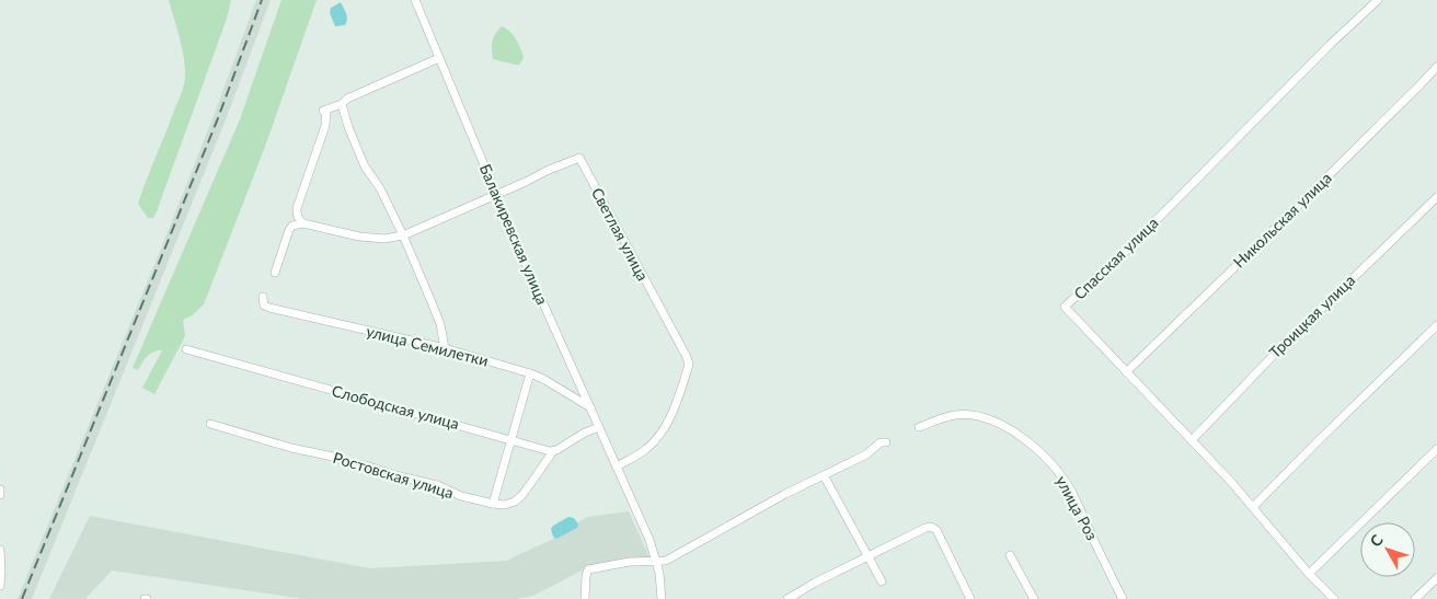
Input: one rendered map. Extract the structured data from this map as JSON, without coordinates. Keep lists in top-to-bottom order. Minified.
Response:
{"streets":{"street":["Никольская улица","Балакиревская улица","Светлая улица","Спасская улица","Троицкая улица","улица Семилетки","Слободская улица","Ростовская улица","улица Роз"]},"crossings":[["Никольская улица","Спасская улица"],["Балакиревская улица","Светлая улица"],["Балакиревская улица","улица Семилетки"],["Спасская улица","Троицкая улица"],["Слободская улица","Ростовская улица"]],"north":"top left"}
